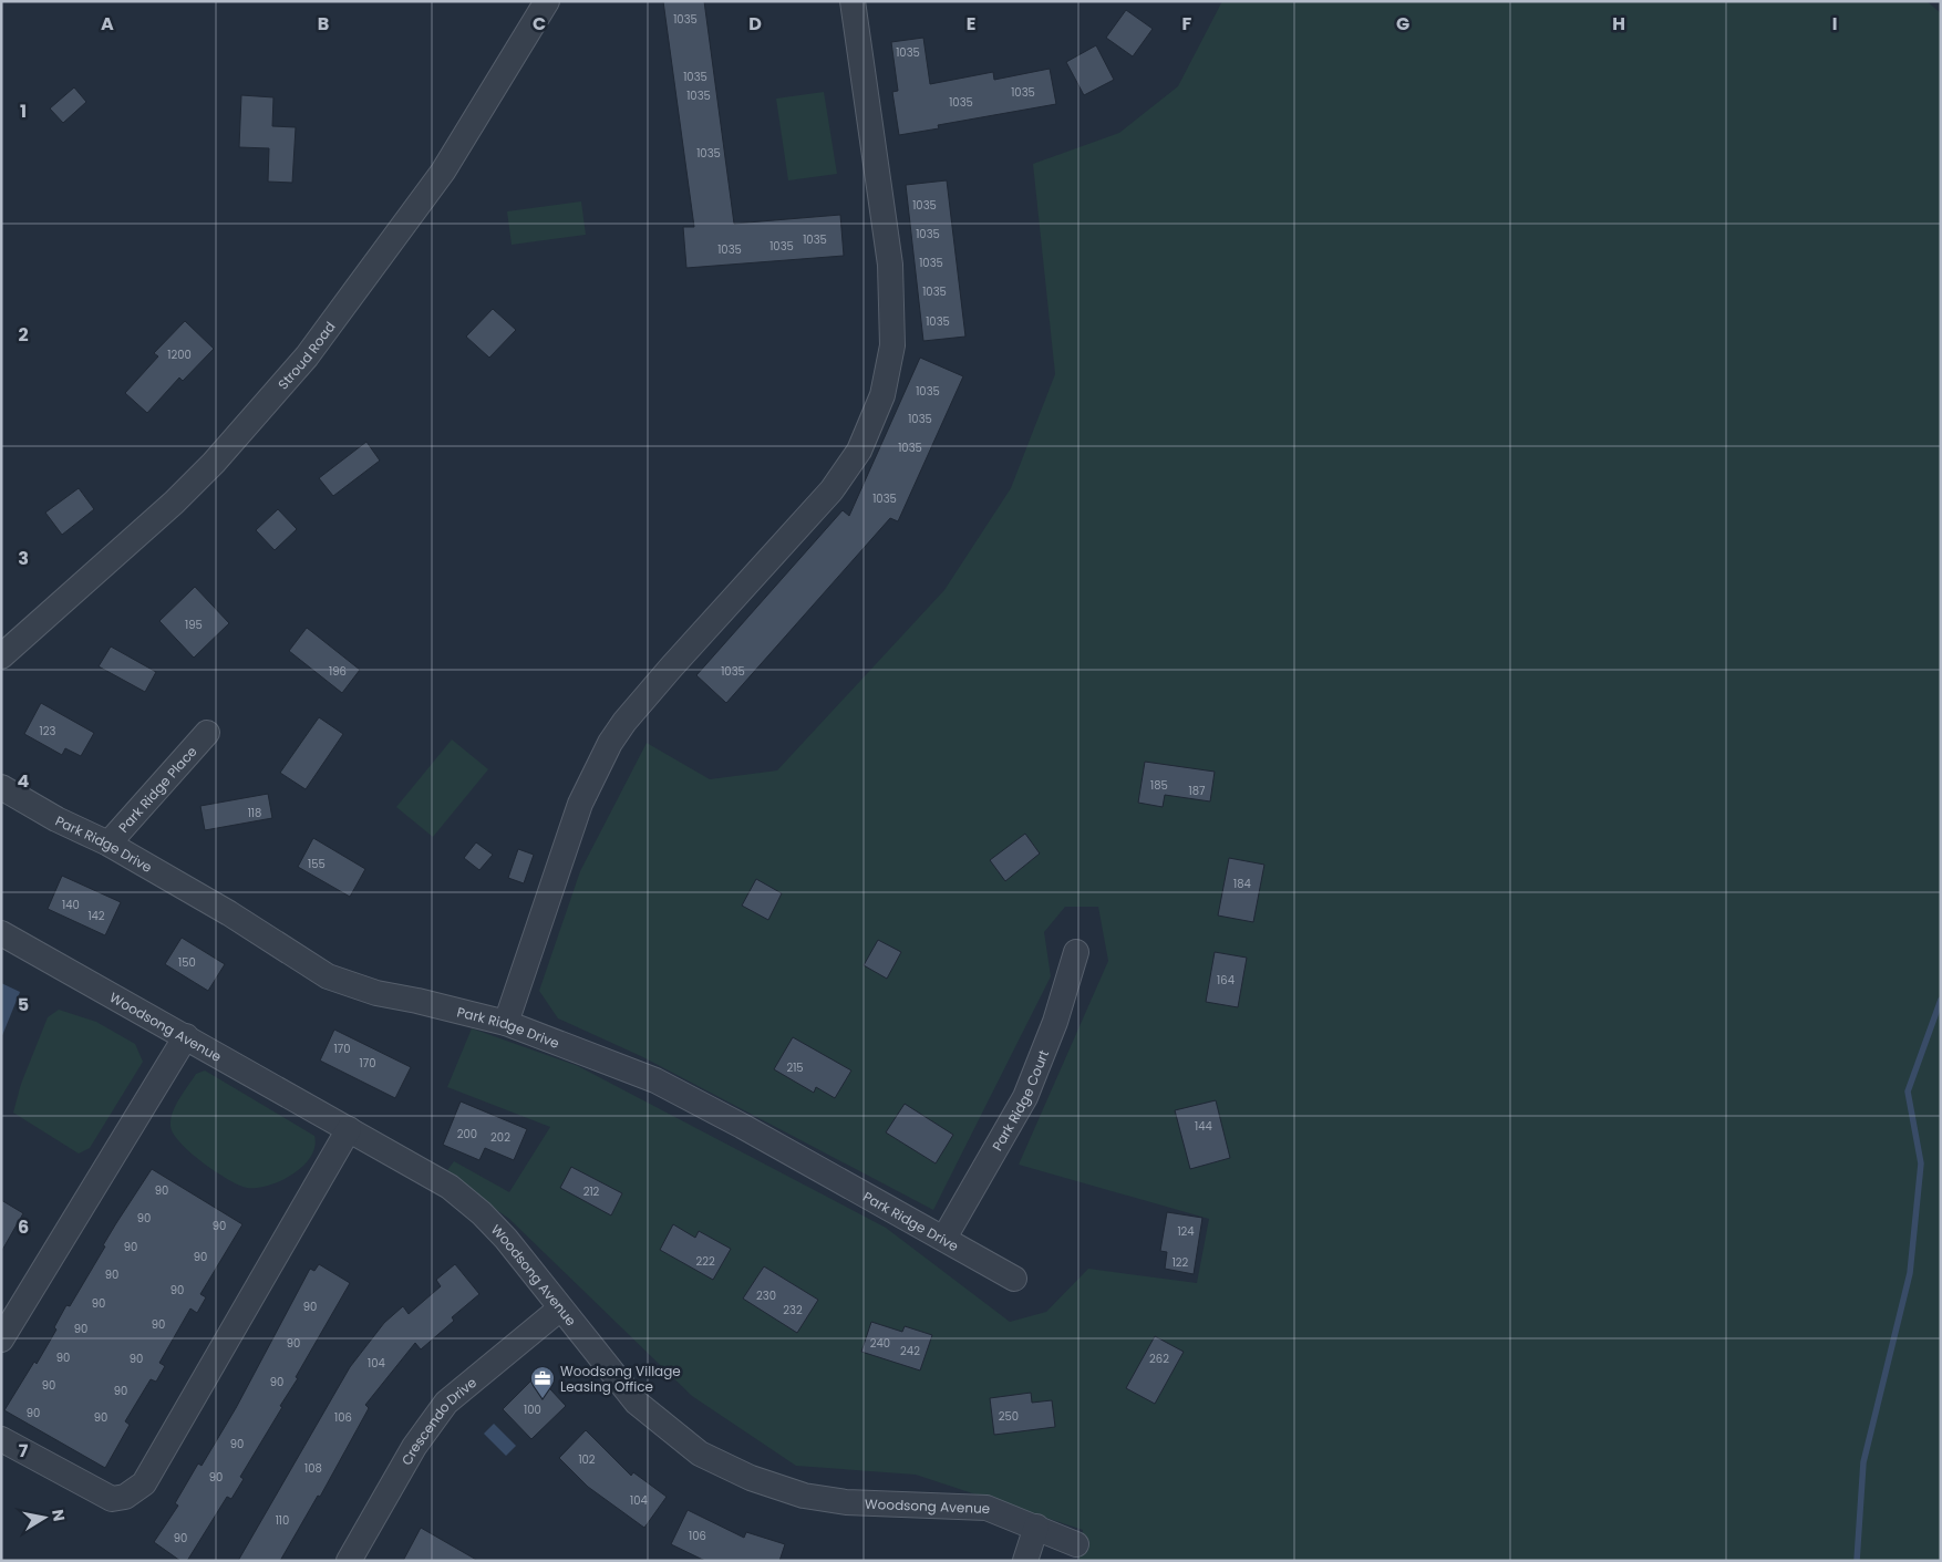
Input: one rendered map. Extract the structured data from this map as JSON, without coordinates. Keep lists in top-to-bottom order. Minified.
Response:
{"streets":{"street":["Stroud Road","Park Ridge Place","Park Ridge Drive","Woodsong Avenue","Park Ridge Court","Crescendo Drive"]},"crossings":[["Park Ridge Place","Park Ridge Drive"],["Park Ridge Drive","Park Ridge Court"],["Woodsong Avenue","Crescendo Drive"]],"places":{"office":["Woodsong Village Leasing Office"]},"house_numbers":["1035","1035","1035","1035","1035","1035","1035","1035","1035","1035","1035","1035","1035","1035","1035","1200","1035","1035","1035","1035","195","196","1035","123","185","187","118","155","184","140","142","150","164","170","170","215","144","200","202","90","212","90","90","124","90","90","222","122","90","90","230","90","90","232","90","90","90","240","242","90","90","262","104","90","90","90","100","90","250","90","106","90","102","108","90","104","110","106","90"],"north":"right","grid":{"columns":["A","B","C","D","E","F","G","H","I"],"rows":["1","2","3","4","5","6","7"]}}
